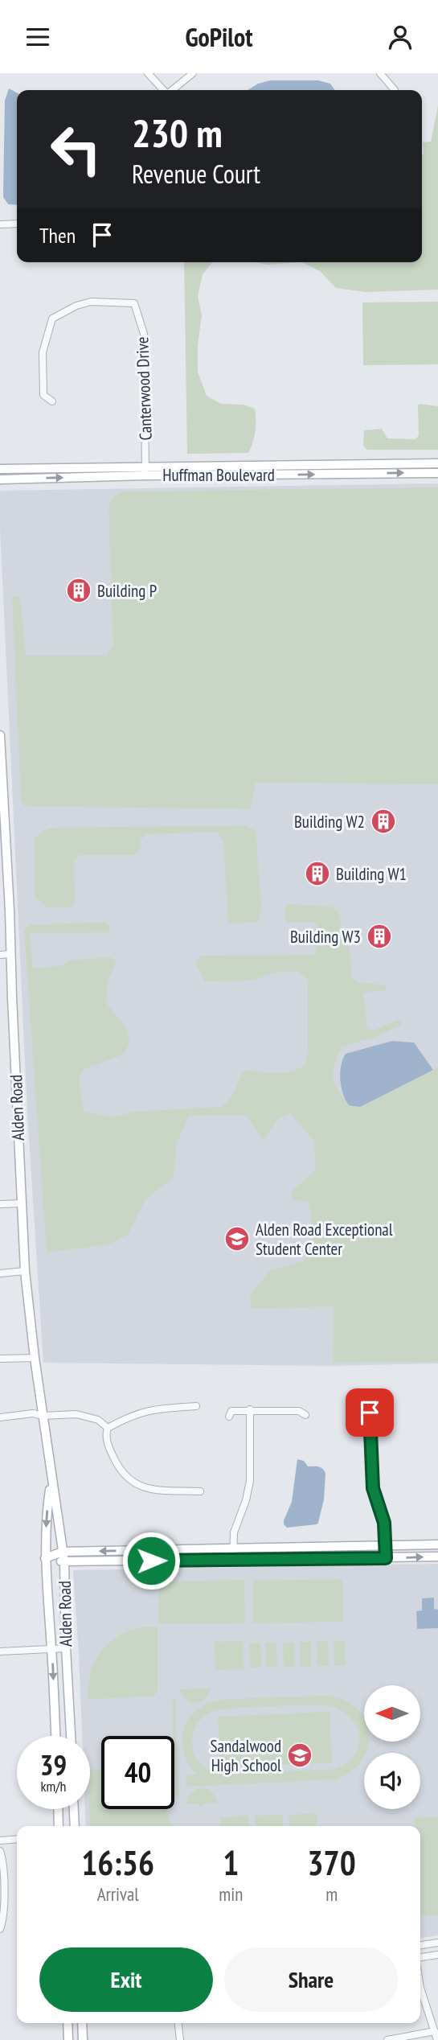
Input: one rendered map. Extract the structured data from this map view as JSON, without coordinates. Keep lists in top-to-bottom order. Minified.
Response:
{"streets":{"street":["Canterwood Drive","Huffman Boulevard","Alden Road"]},"crossings":[["Canterwood Drive","Huffman Boulevard"]],"places":{"building":["Building P","Building W2","Building W1","Building W3"],"school or university":["Alden Road Exceptional Student Center","Sandalwood High School"]},"north":"left","page":{"header":"GoPilot","turn":["230 m","Revenue Court"],"then":"Then","speed":"39 km/h","limit":"40","eta":["16:56","Arrival","1","min","370","m"],"buttons":["Exit","Share"]}}
